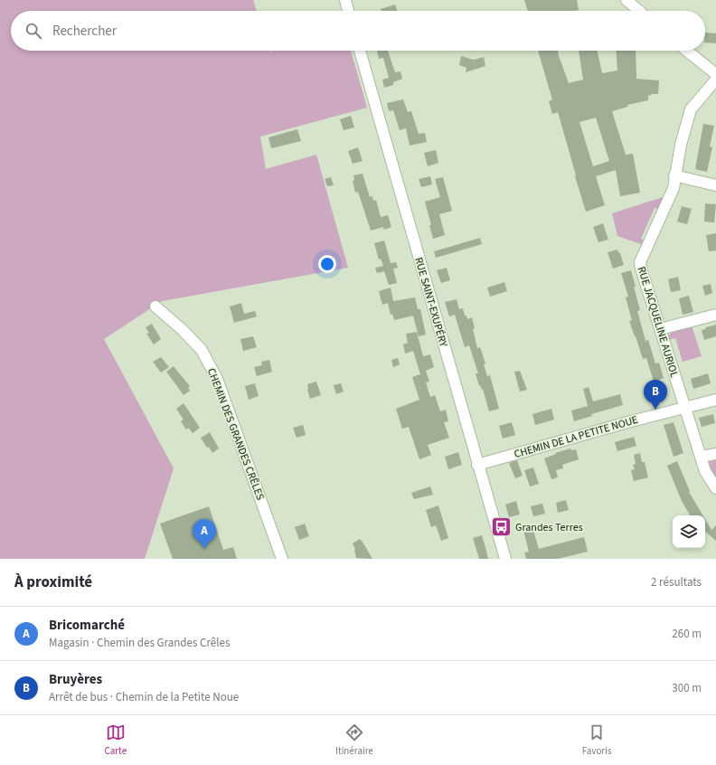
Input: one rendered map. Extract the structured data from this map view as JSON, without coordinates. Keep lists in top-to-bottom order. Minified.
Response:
{"streets":{"street":["RUE SAINT-EXUPÉRY","RUE JACQUELINE AURIOL","CHEMIN DES GRANDES CRÊLES","CHEMIN DE LA PETITE NOUE"]},"crossings":[["RUE SAINT-EXUPÉRY","CHEMIN DE LA PETITE NOUE"],["RUE JACQUELINE AURIOL","CHEMIN DE LA PETITE NOUE"]],"places":{"bus stop":["Grandes Terres"]},"page":{"search":"Rechercher","pins":["B","A"],"heading":["À proximité","2 résultats"],"list":[{"mark":"A","name":"Bricomarché","note":"Magasin · Chemin des Grandes Crêles","value":"260 m"},{"mark":"B","name":"Bruyères","note":"Arrêt de bus · Chemin de la Petite Noue","value":"300 m"}],"nav":["Carte","Itinéraire","Favoris"]}}
